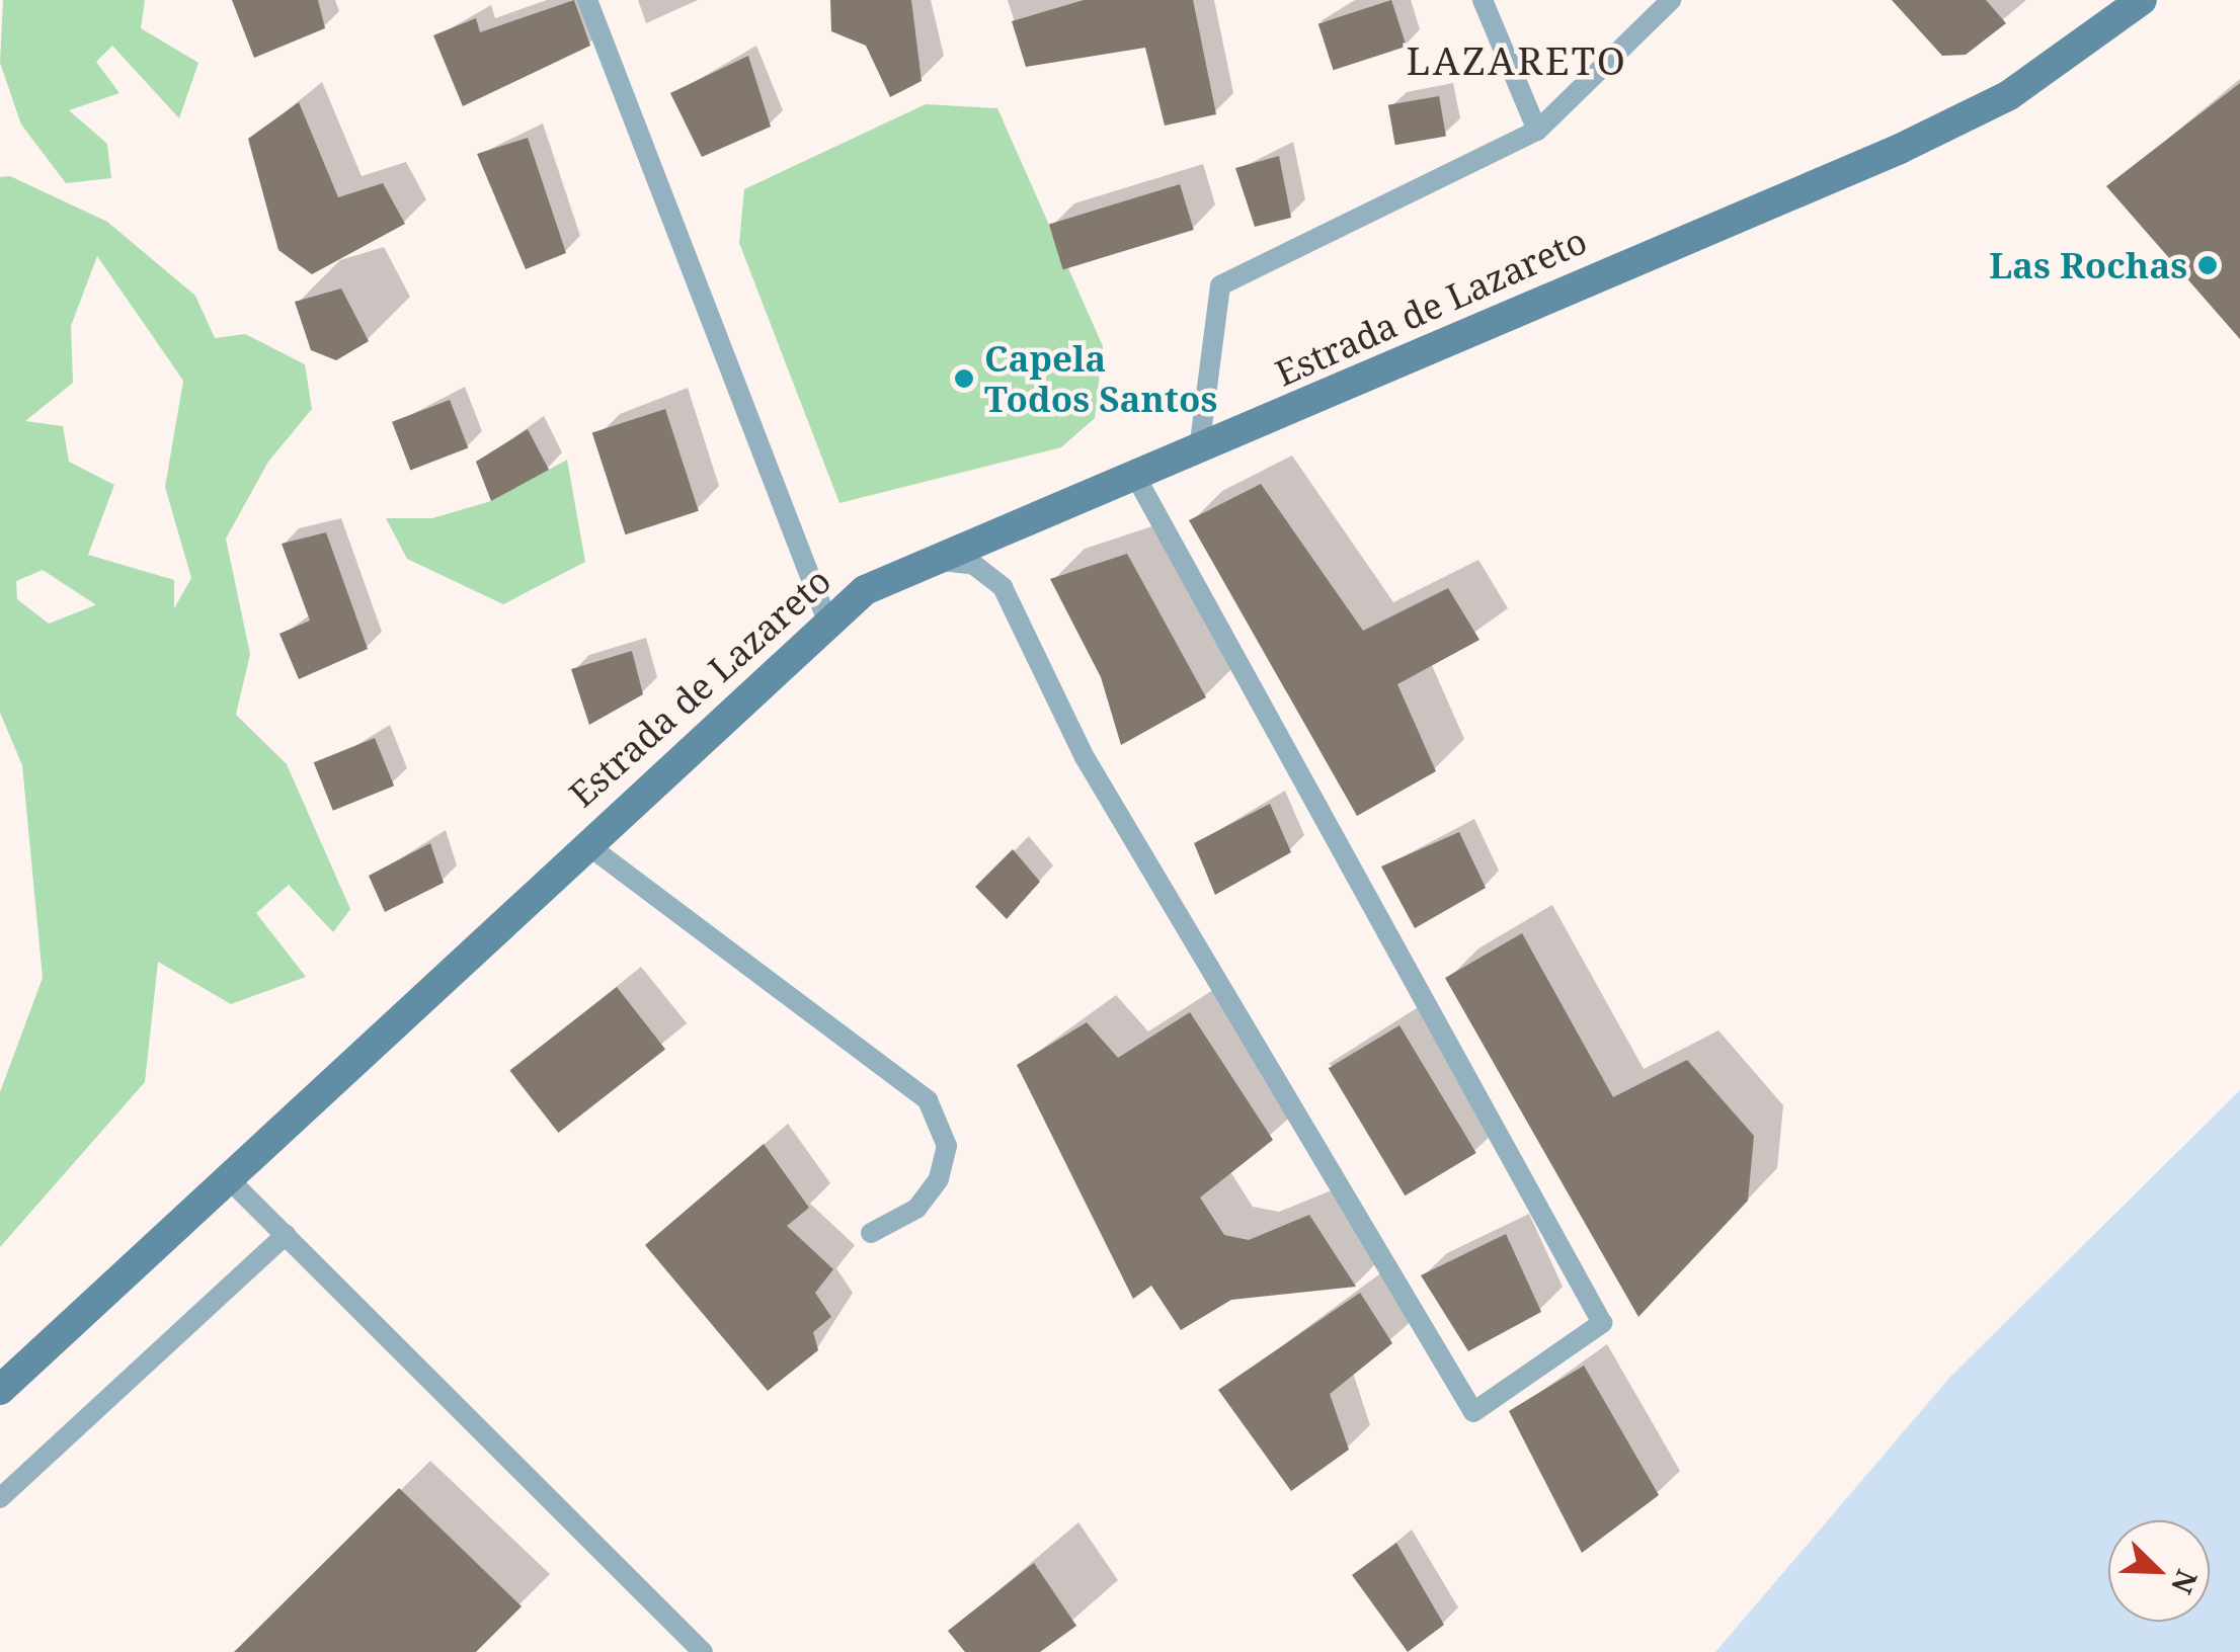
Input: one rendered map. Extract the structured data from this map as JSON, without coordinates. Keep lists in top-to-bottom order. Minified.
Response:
{"streets":{"street":["Estrada de Lazareto"]},"districts":["LAZARETO"],"places":["Las Rochas","Capela Todos Santos"],"north":"bottom right"}
